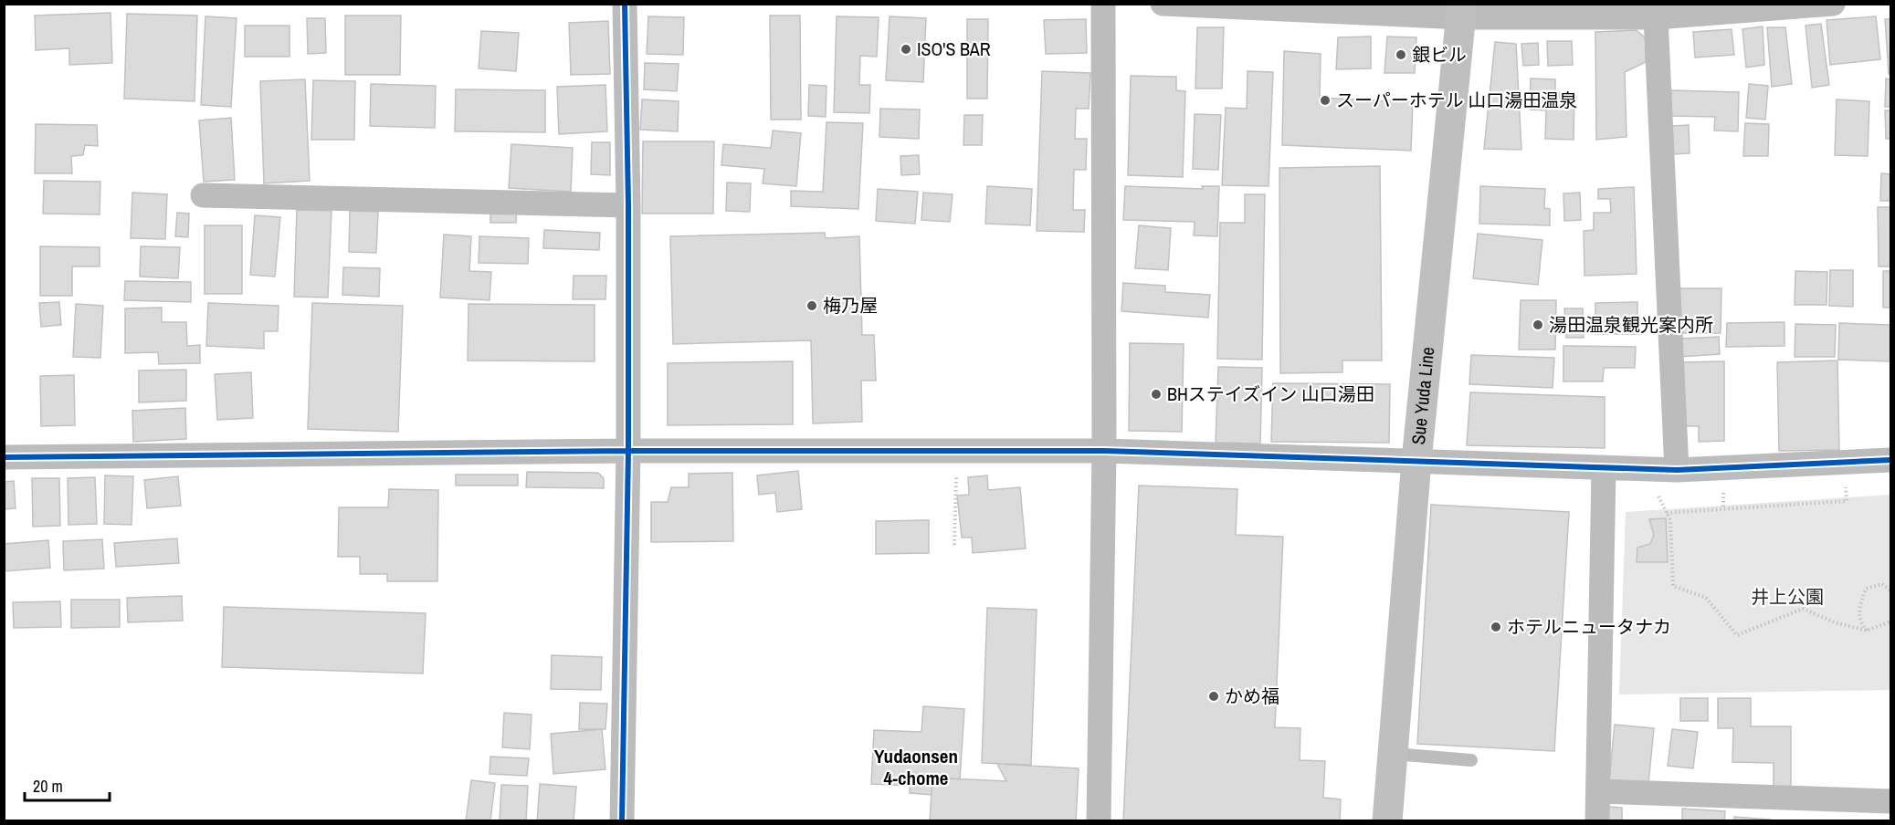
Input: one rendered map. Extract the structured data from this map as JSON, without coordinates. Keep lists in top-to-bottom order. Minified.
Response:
{"streets":{"main road":["Sue Yuda Line"]},"districts":["Yudaonsen 4-chome"],"parks":["井上公園"],"places":["ISO'S BAR","銀ビル","スーパーホテル 山口湯田温泉","梅乃屋","湯田温泉観光案内所","BHステイズイン 山口湯田","ホテルニュータナカ","かめ福"],"scale_bar":"20 m"}
